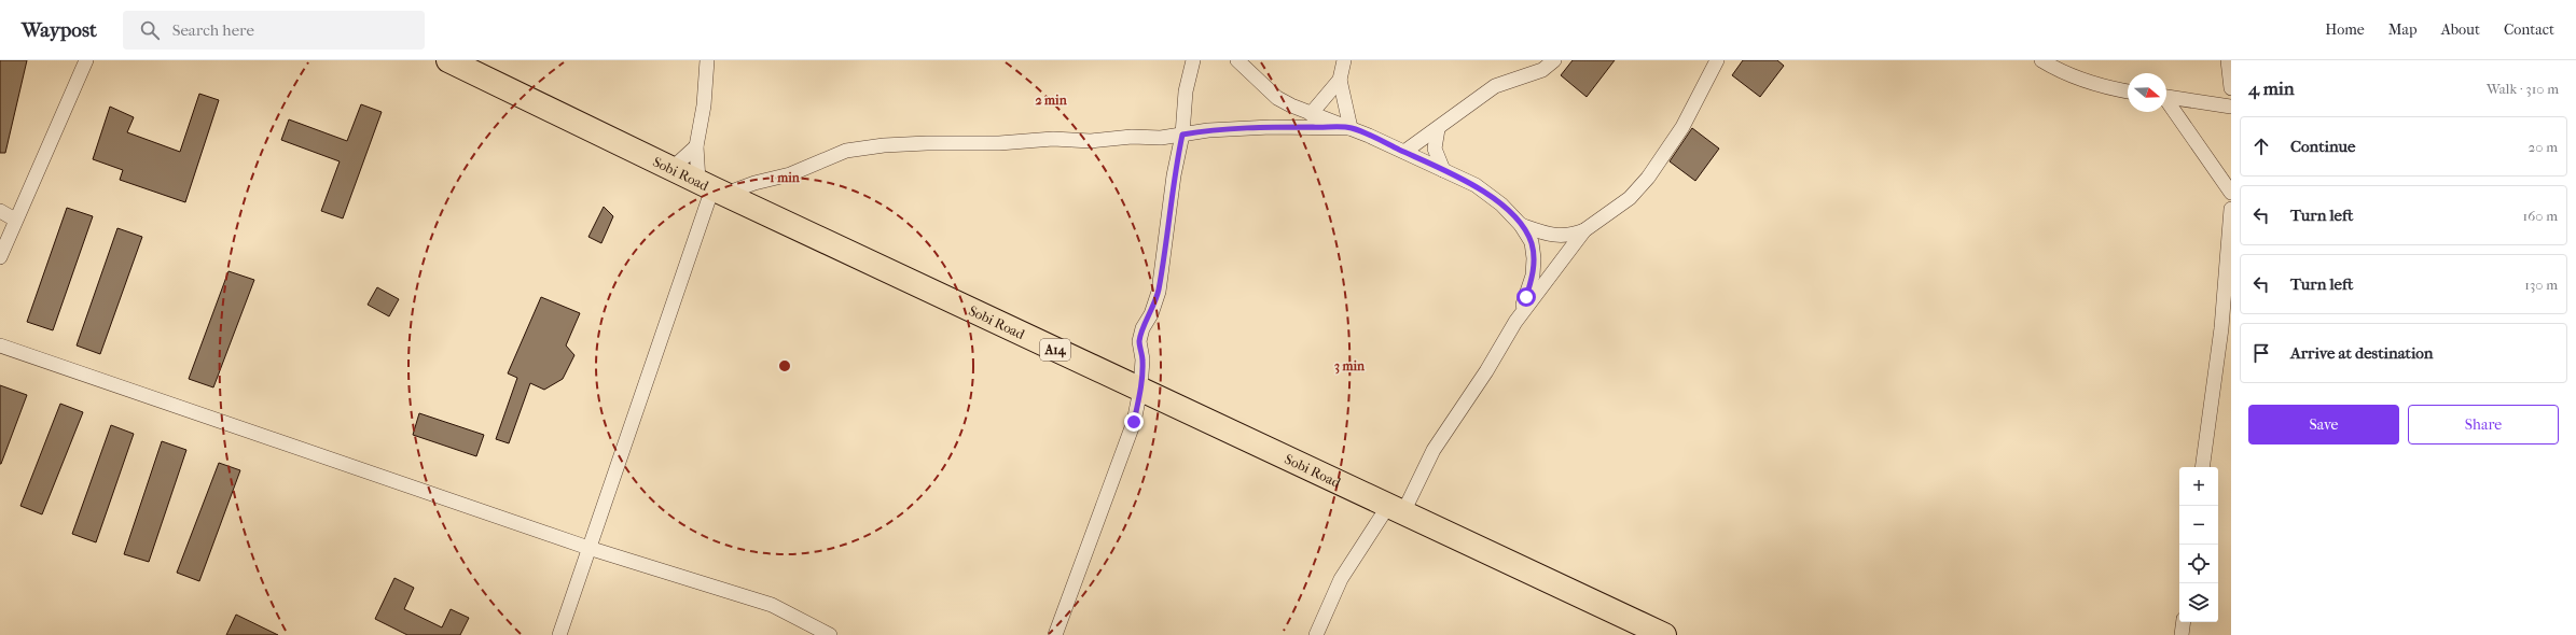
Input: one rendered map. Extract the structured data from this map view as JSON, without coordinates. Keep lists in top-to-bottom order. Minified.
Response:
{"streets":{"highway":["Sobi Road","A14"]},"north":"right","page":{"header":"Waypost","search":"Search here","nav":["Home","Map","About","Contact"],"heading":["4 min","Walk · 310 m"],"list":[["Continue","20 m"],["Turn left","160 m"],["Turn left","130 m"],"Arrive at destination"],"buttons":["Save","Share"],"map_buttons":["+","−"]},"rings":["2 min","1 min","3 min"]}
